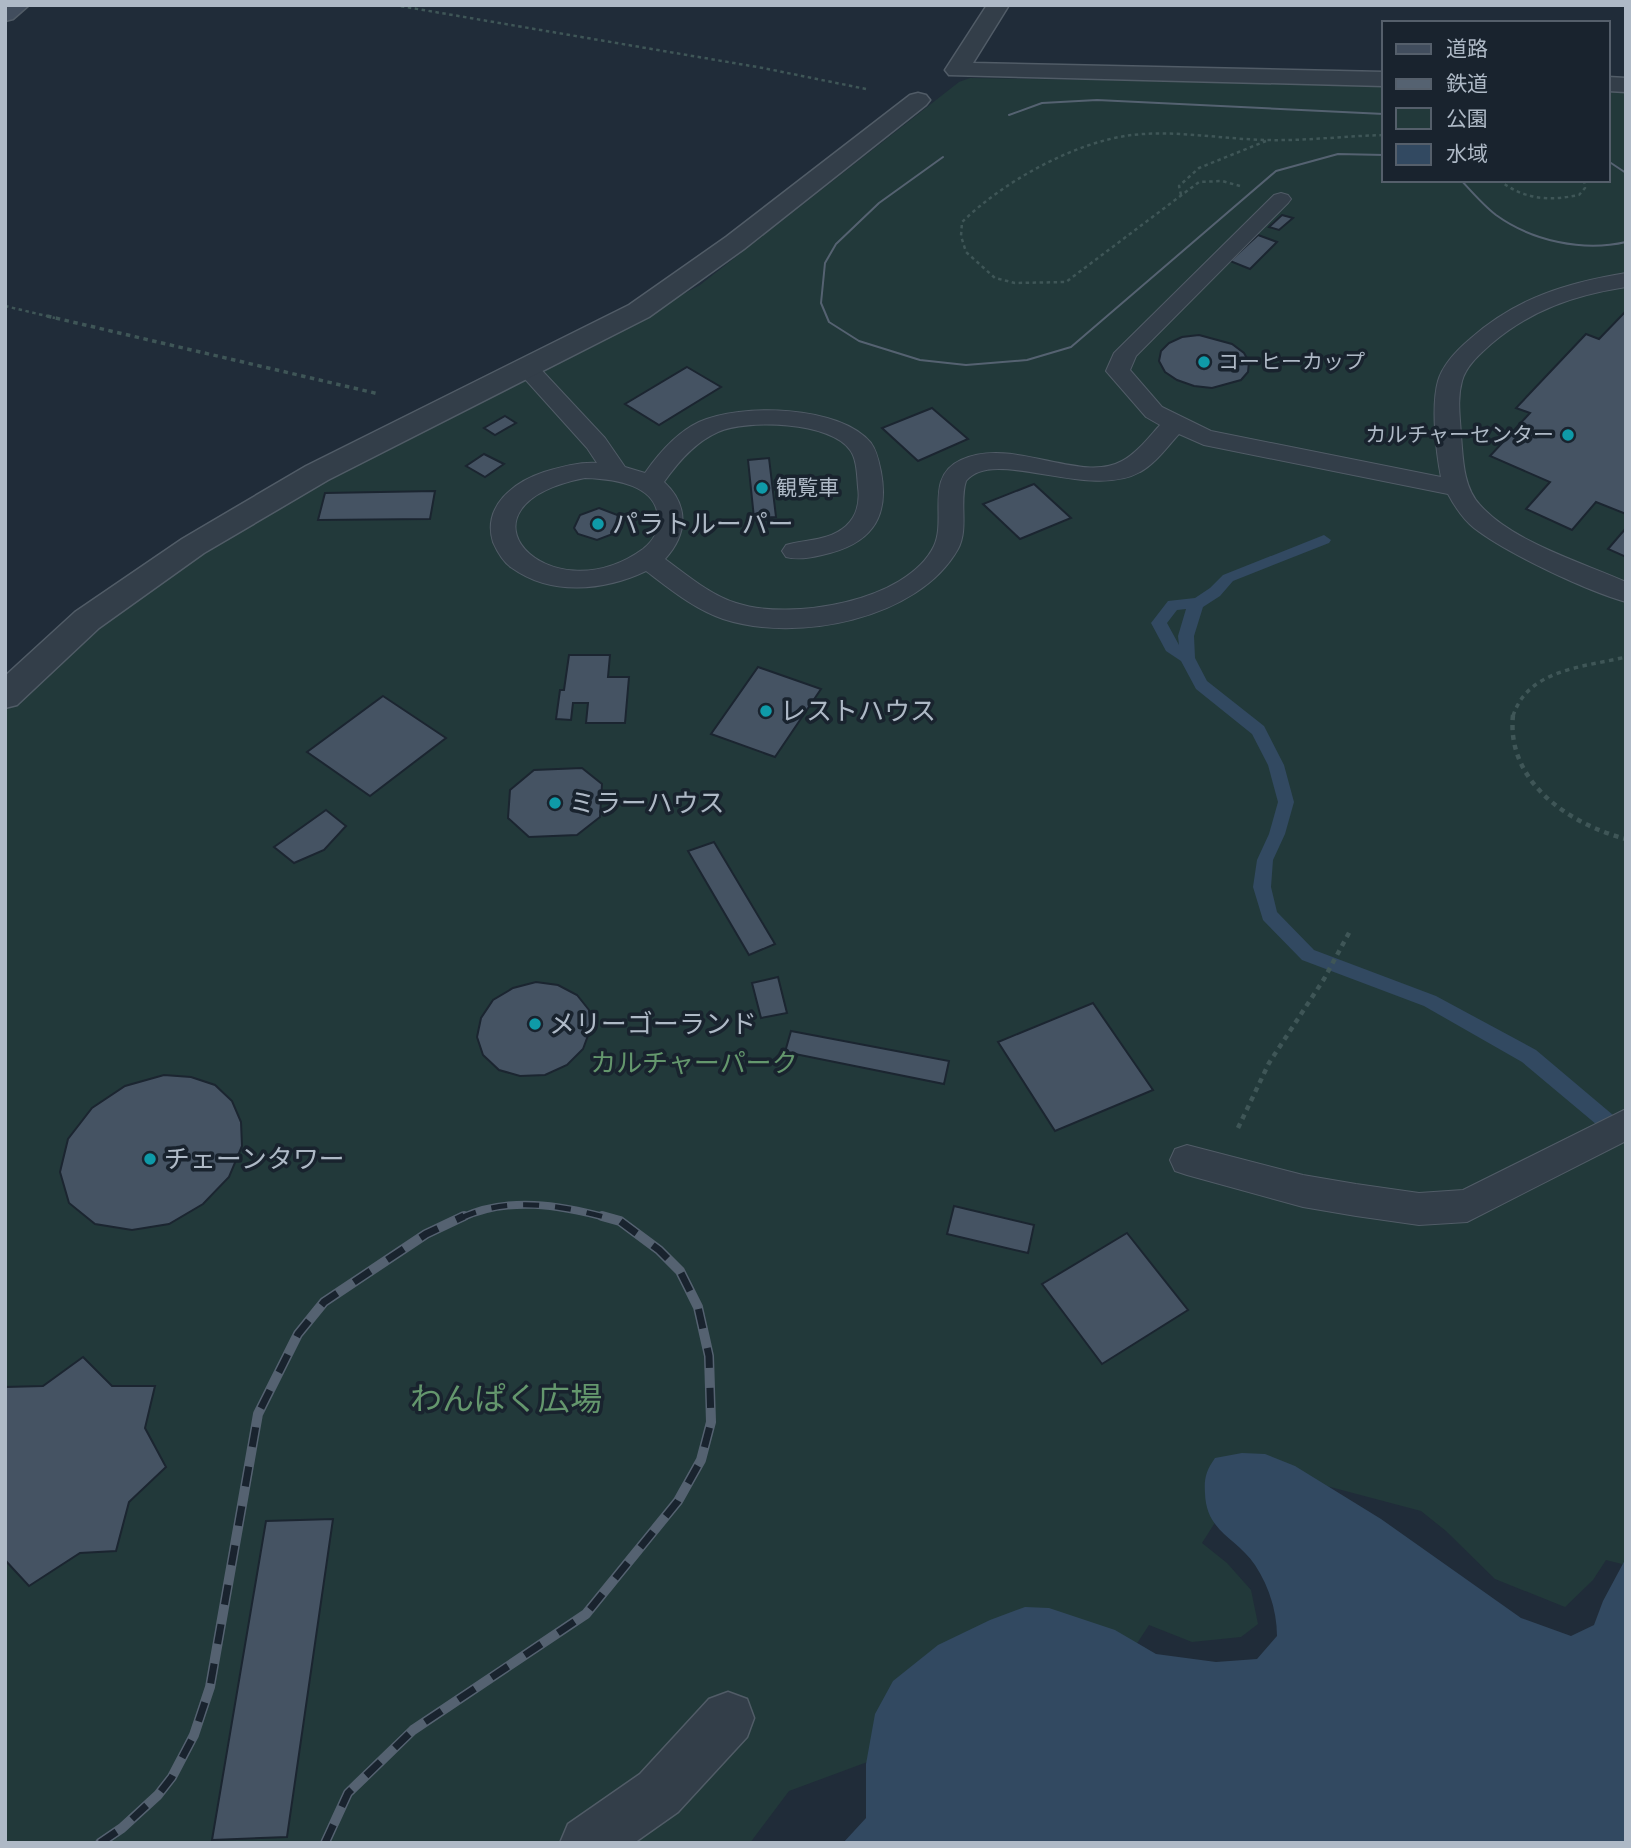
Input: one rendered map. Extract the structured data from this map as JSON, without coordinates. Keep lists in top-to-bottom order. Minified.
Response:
{"parks":["カルチャーパーク","わんぱく広場"],"places":["コーヒーカップ","カルチャーセンター","観覧車","パラトルーパー","レストハウス","ミラーハウス","メリーゴーランド","チェーンタワー"],"legend":["道路","鉄道","公園","水域"]}
